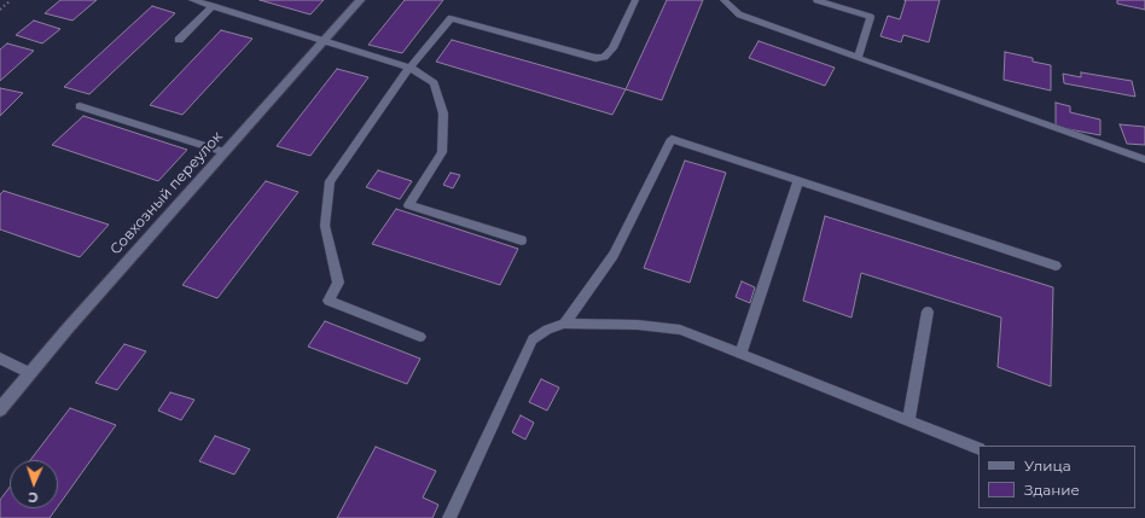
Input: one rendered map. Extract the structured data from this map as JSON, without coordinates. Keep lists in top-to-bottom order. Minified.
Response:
{"streets":{"street":["Совхозный переулок"]},"legend":["Улица","Здание"],"north":"bottom"}
